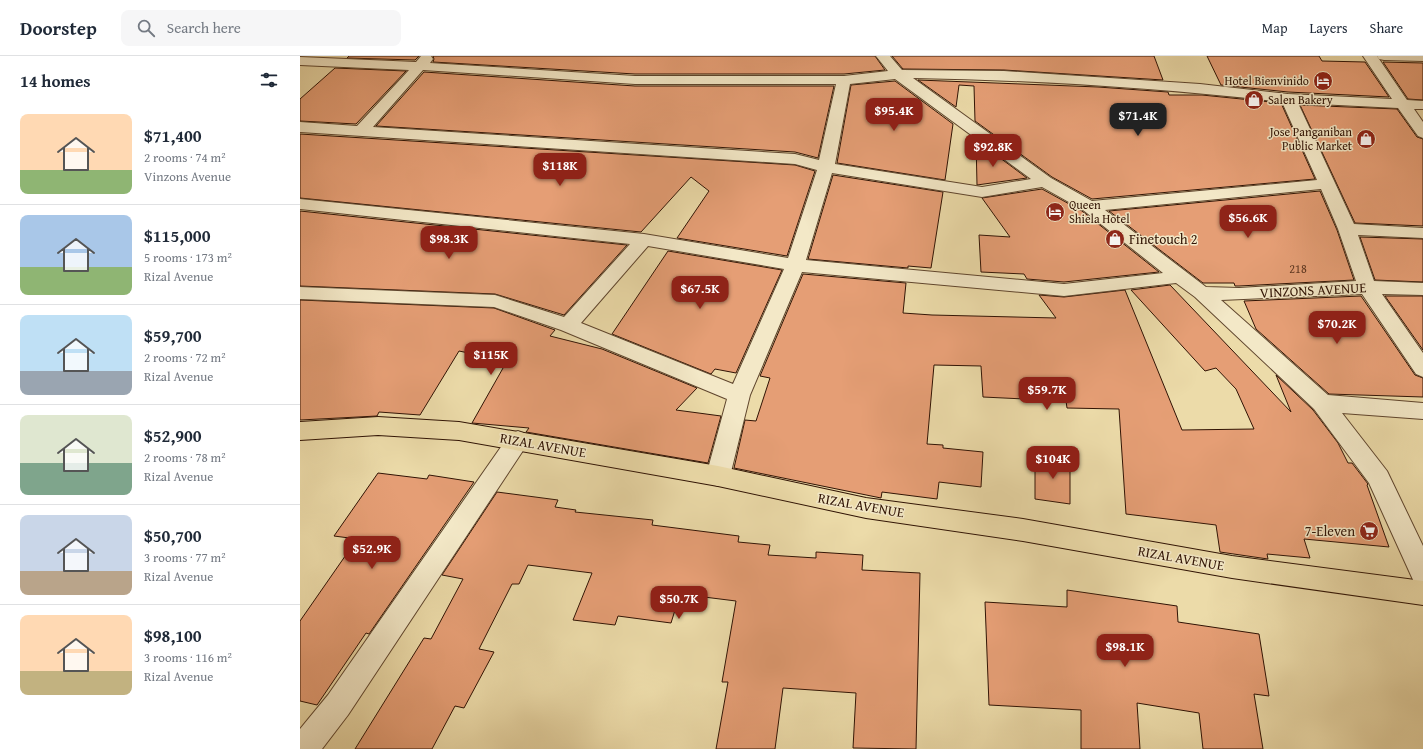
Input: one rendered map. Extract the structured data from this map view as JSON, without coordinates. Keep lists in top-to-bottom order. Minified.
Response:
{"streets":{"main road":["RIZAL AVENUE"],"street":["VINZONS AVENUE"]},"places":{"hotel":["Hotel Bienvinido","Queen Shiela Hotel"],"shop":["Salen Bakery","Jose Panganiban Public Market","Finetouch 2"],"supermarket":["7-Eleven"]},"house_numbers":["218"],"page":{"header":"Doorstep","search":"Search here","nav":["Map","Layers","Share"],"heading":"14 homes","price":["$95.4K","$71.4K","$92.8K","$118K","$56.6K","$98.3K","$67.5K","$70.2K","$115K","$59.7K","$104K","$52.9K","$50.7K","$98.1K"],"list":[{"name":"$71,400","note":"2 rooms · 74 m² · Vinzons Avenue"},{"name":"$115,000","note":"5 rooms · 173 m² · Rizal Avenue"},{"name":"$59,700","note":"2 rooms · 72 m² · Rizal Avenue"},{"name":"$52,900","note":"2 rooms · 78 m² · Rizal Avenue"},{"name":"$50,700","note":"3 rooms · 77 m² · Rizal Avenue"},{"name":"$98,100","note":"3 rooms · 116 m² · Rizal Avenue"}]}}
